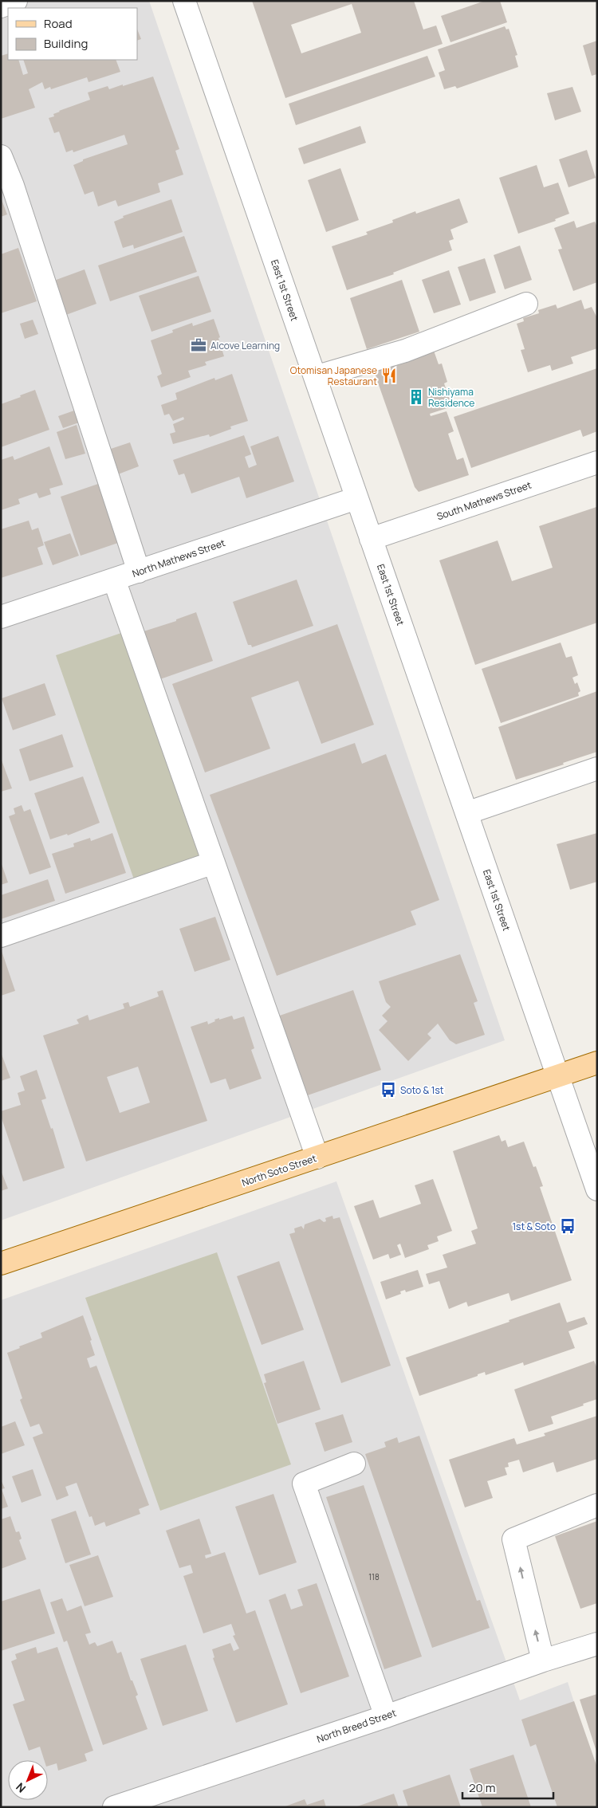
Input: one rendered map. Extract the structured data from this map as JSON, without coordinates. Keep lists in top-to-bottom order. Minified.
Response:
{"streets":{"main road":["North Soto Street"],"street":["East 1st Street","South Mathews Street","North Mathews Street","North Breed Street"]},"crossings":[["East 1st Street","South Mathews Street"],["East 1st Street","North Mathews Street"],["East 1st Street","North Soto Street"]],"places":{"office":["Alcove Learning"],"restaurant":["Otomisan Japanese Restaurant"],"building":["Nishiyama Residence"],"bus stop":["Soto & 1st","1st & Soto"]},"house_numbers":["118"],"legend":["Road","Building"],"scale_bar":"20 m","north":"bottom left"}
